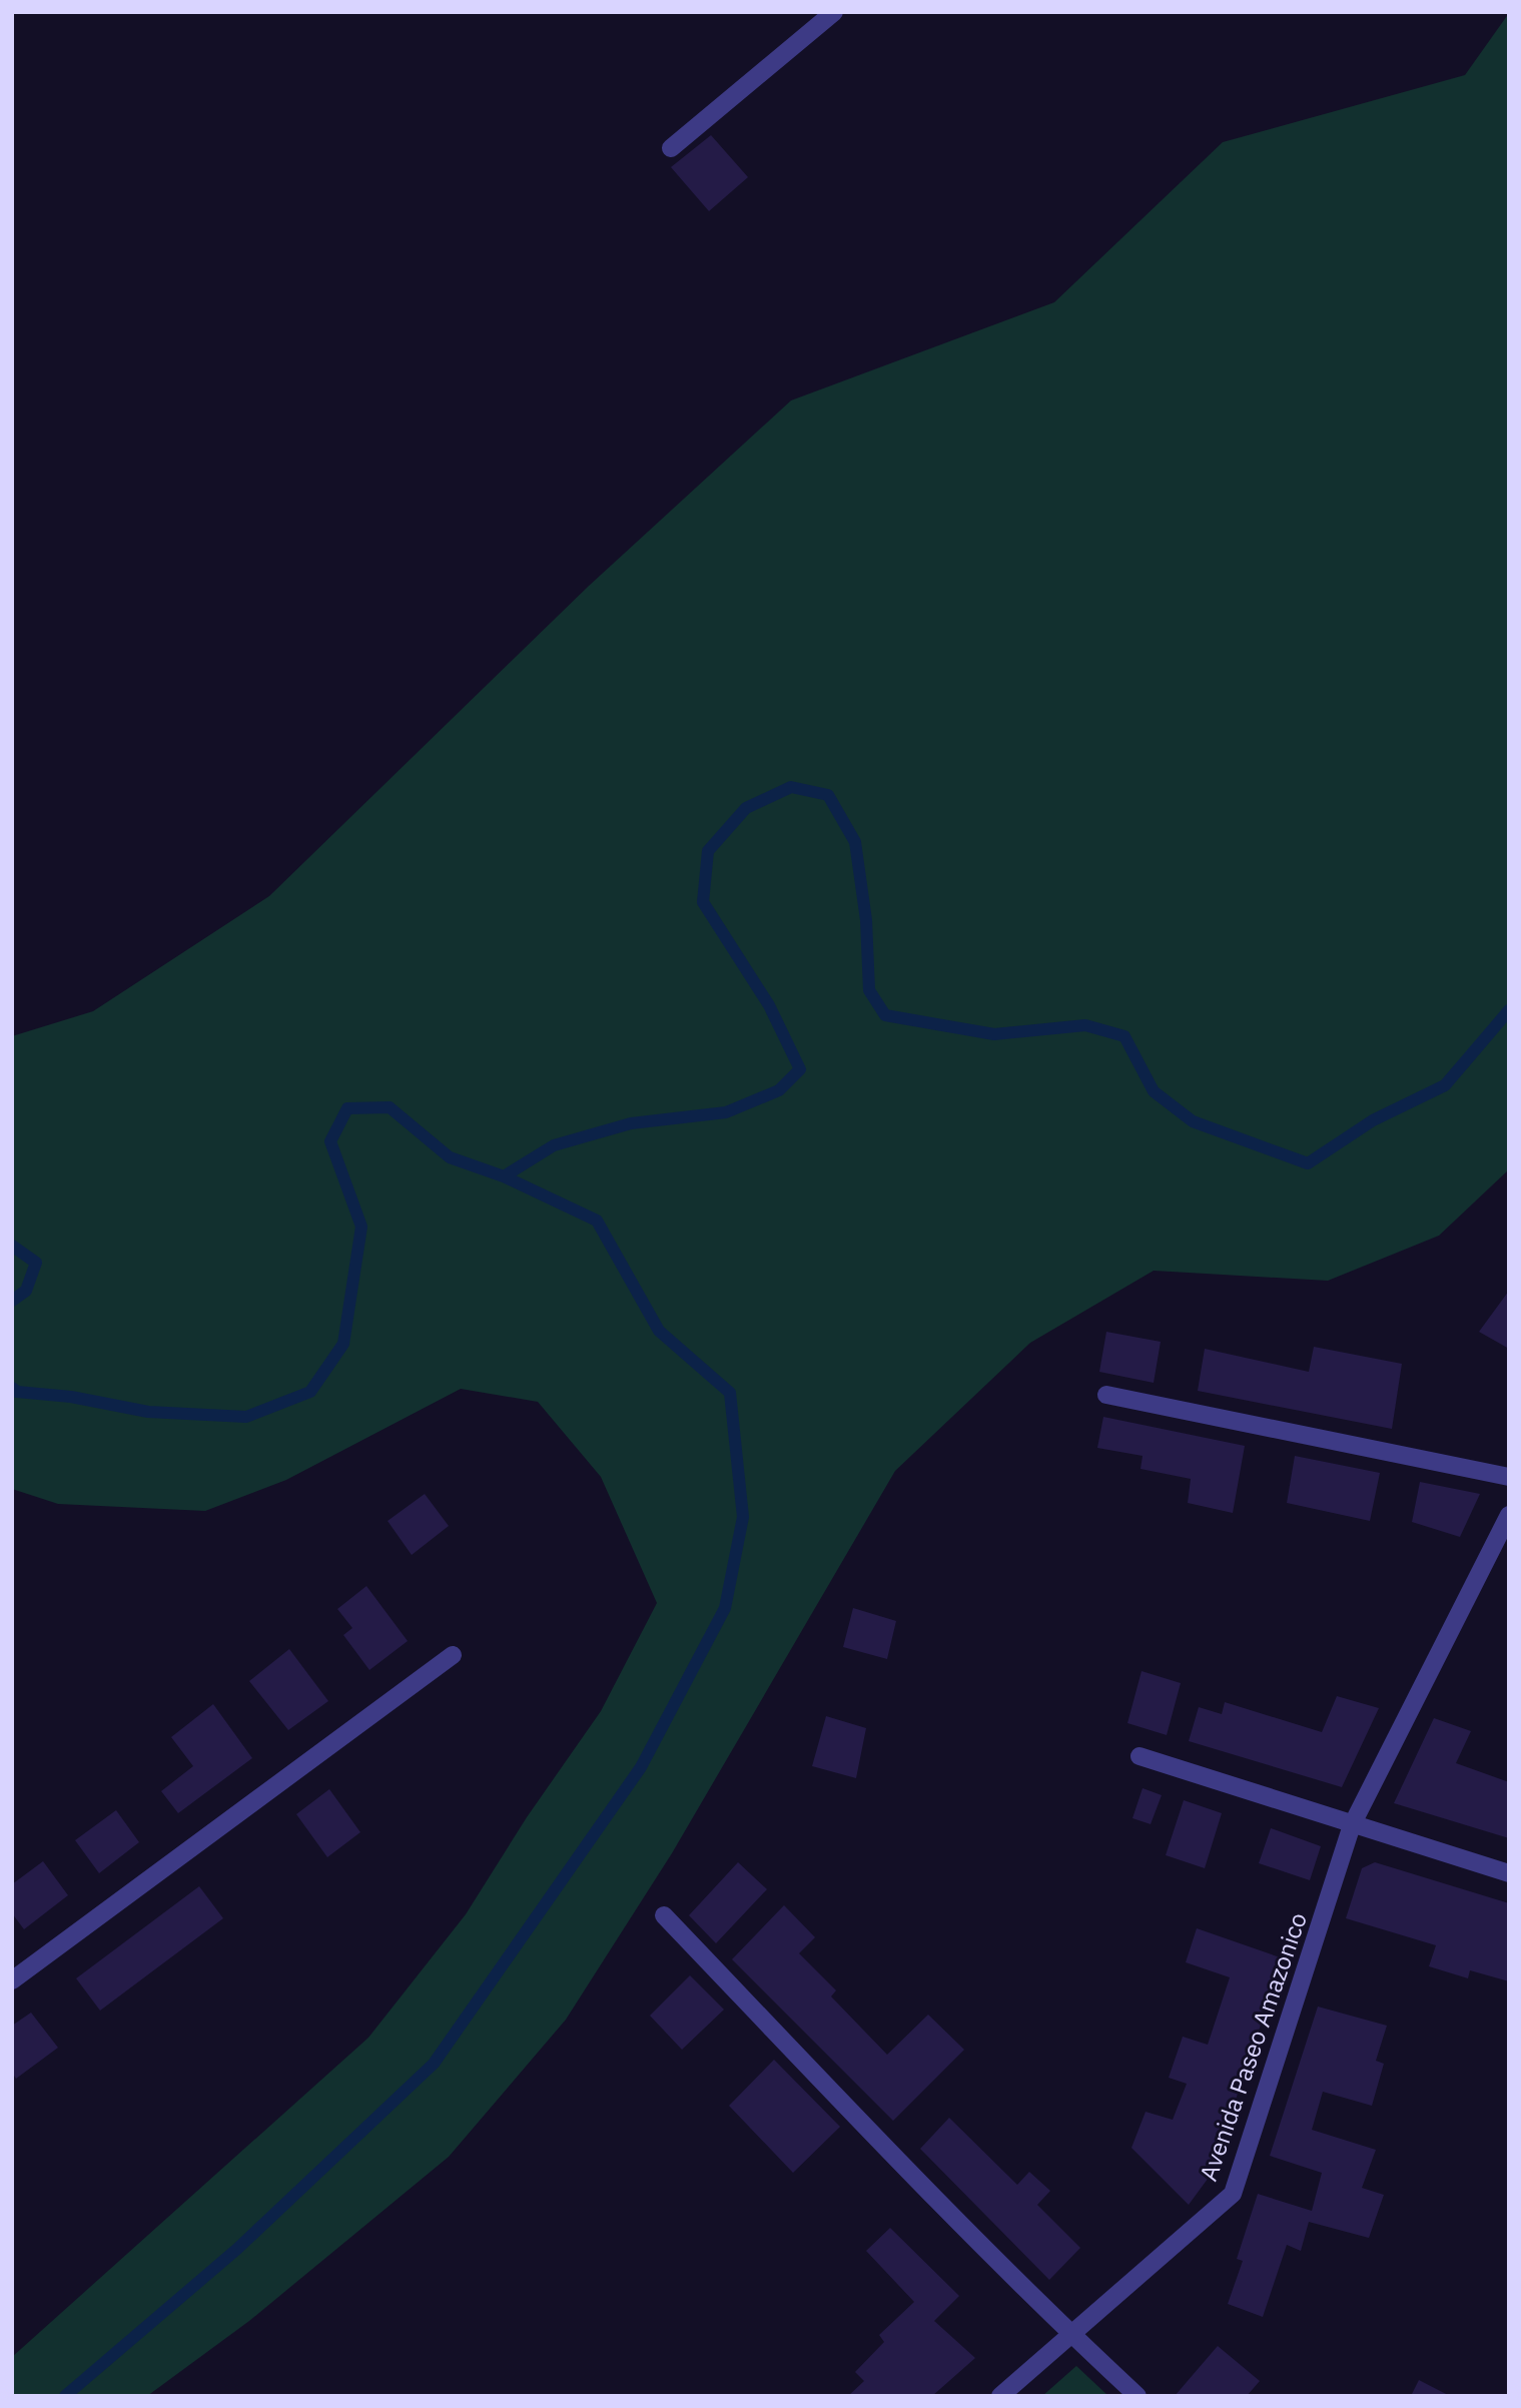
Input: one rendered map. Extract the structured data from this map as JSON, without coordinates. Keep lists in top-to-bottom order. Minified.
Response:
{"streets":{"street":["Avenida Paseo Amazonico"]}}
